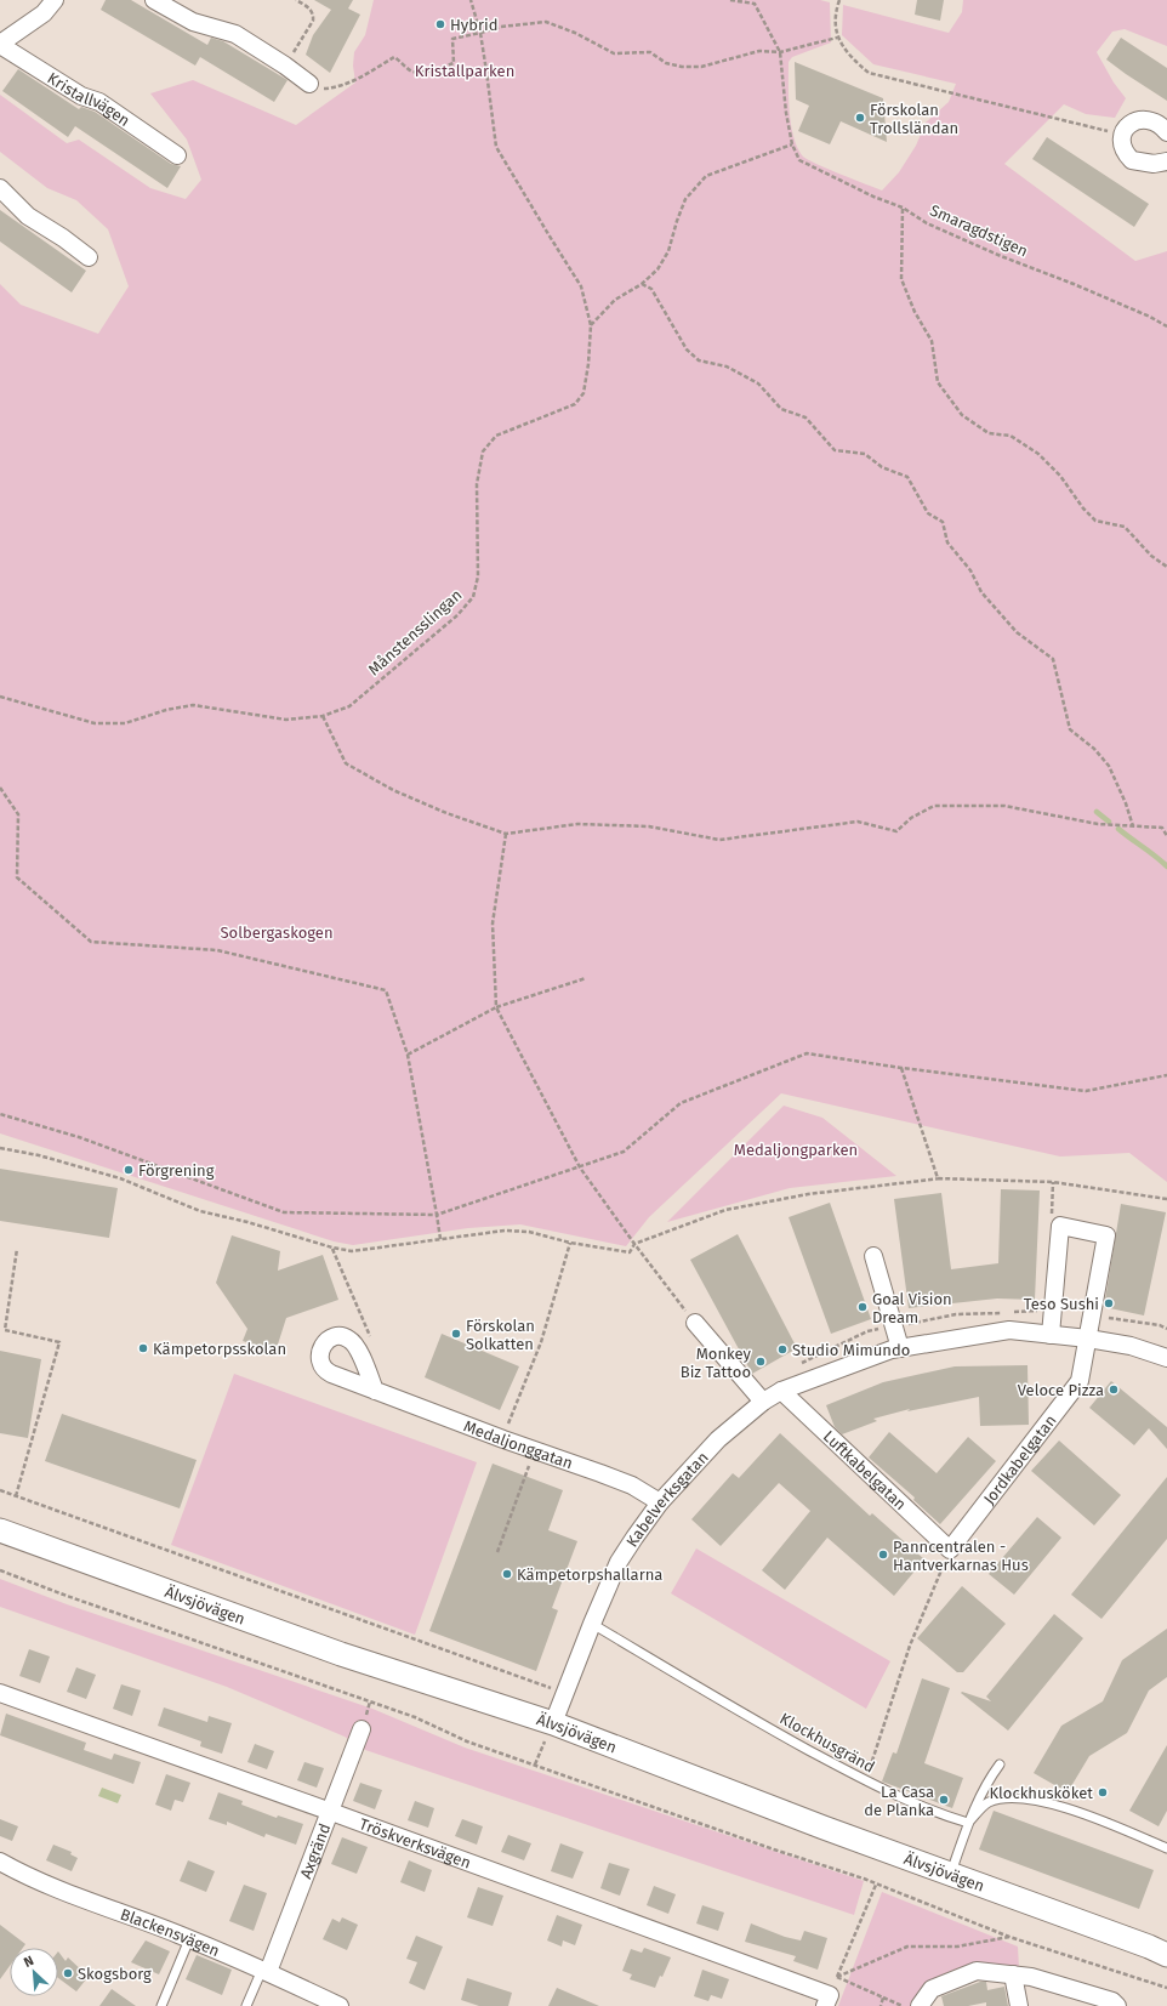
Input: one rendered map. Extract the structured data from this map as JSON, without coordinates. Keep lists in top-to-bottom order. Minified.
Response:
{"streets":{"main road":["Älvsjövägen"],"street":["Kristallvägen","Medaljonggatan","Jordkabelgatan","Luftkabelgatan","Kabelverksgatan","Tröskverksvägen","Axgränd","Blackensvägen"],"lane":["Klockhusgränd"],"path":["Smaragdstigen","Månstensslingan"]},"crossings":[["Medaljonggatan","Kabelverksgatan"],["Jordkabelgatan","Luftkabelgatan"],["Jordkabelgatan","Kabelverksgatan"],["Luftkabelgatan","Kabelverksgatan"],["Kabelverksgatan","Älvsjövägen"],["Kabelverksgatan","Klockhusgränd"],["Tröskverksvägen","Axgränd"],["Axgränd","Blackensvägen"]],"parks":["Kristallparken","Solbergaskogen","Medaljongparken"],"places":["Hybrid","Förskolan Trollsländan","Förgrening","Teso Sushi","Goal Vision Dream","Förskolan Solkatten","Kämpetorpsskolan","Studio Mimundo","Monkey Biz Tattoo","Veloce Pizza","Panncentralen - Hantverkarnas Hus","Kämpetorpshallarna","Klockhusköket","La Casa de Planka","Skogsborg"],"north":"top left"}
